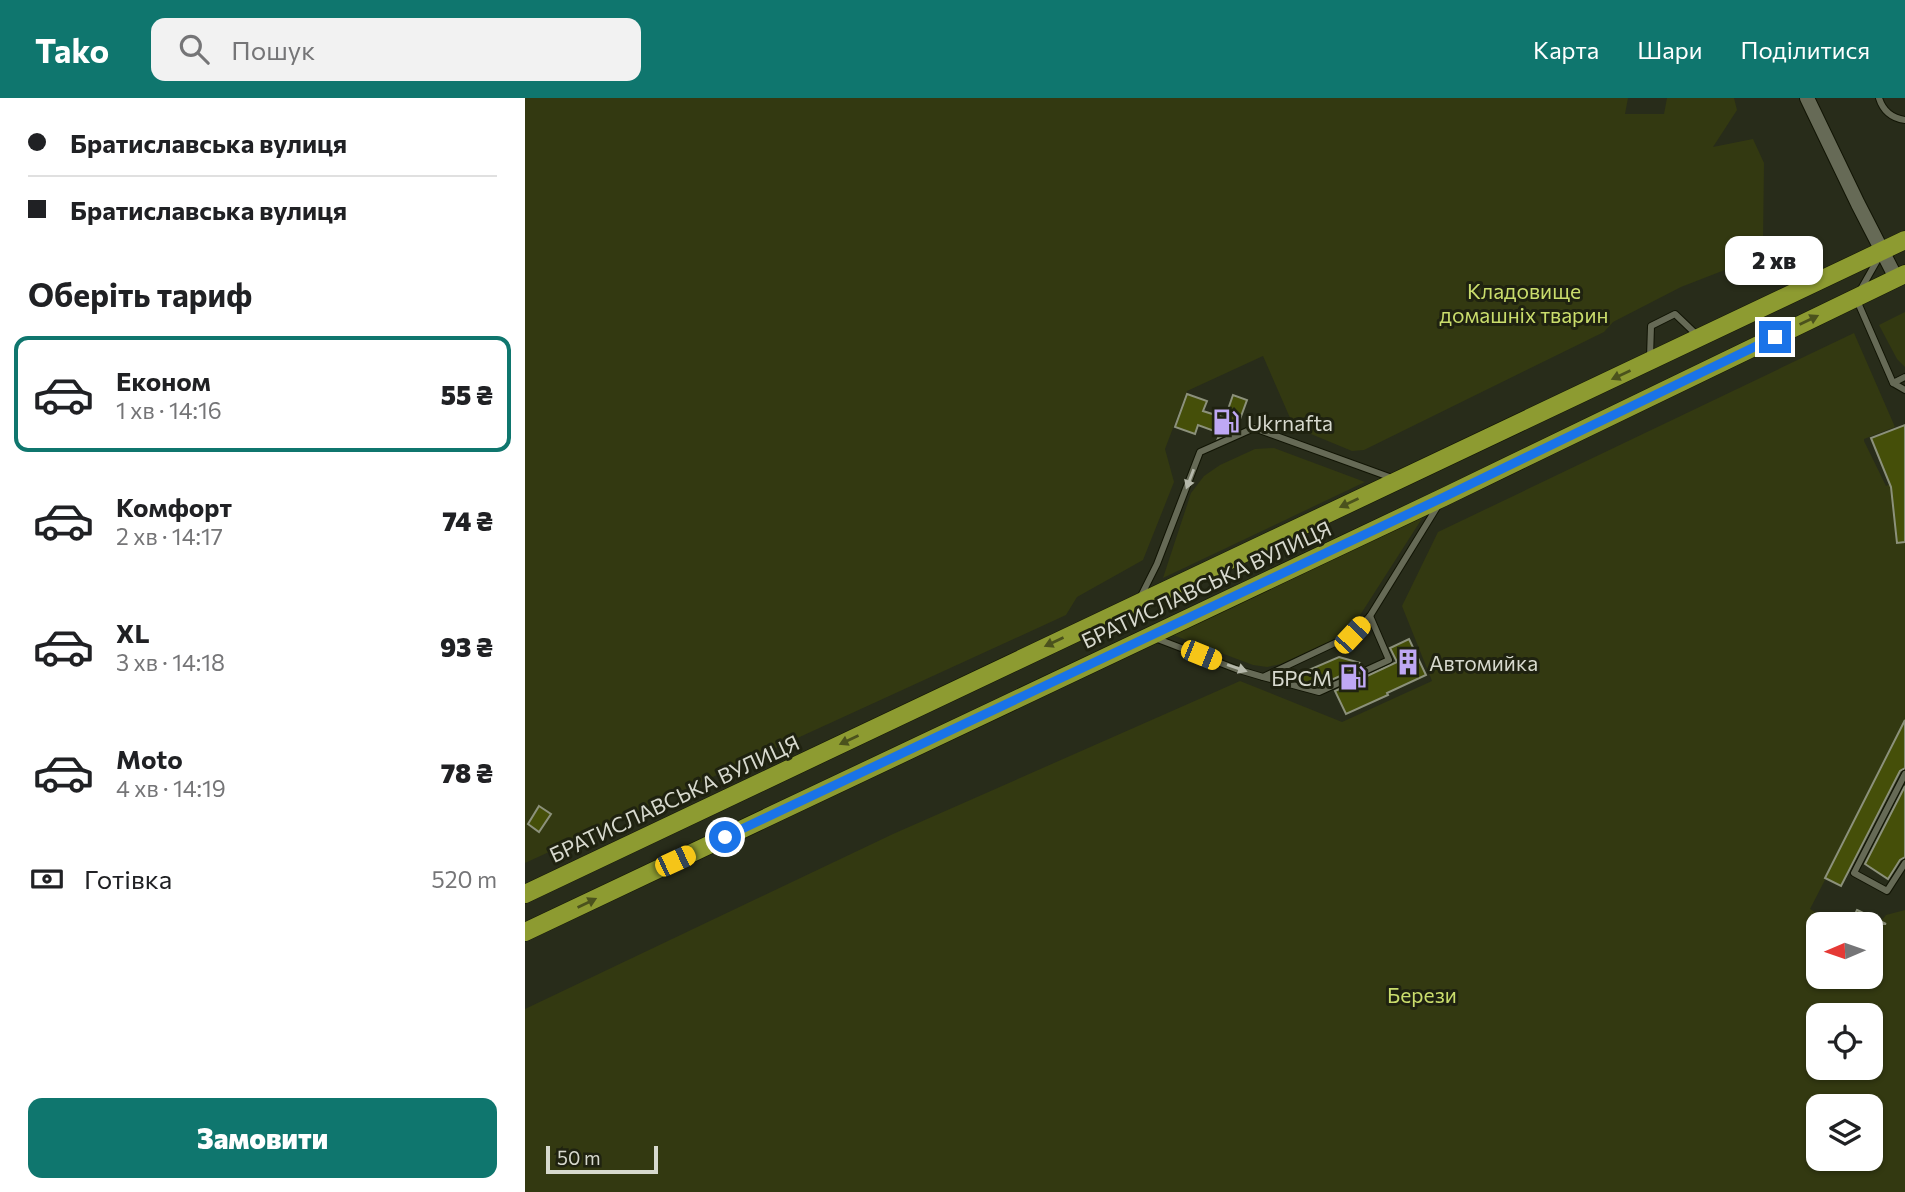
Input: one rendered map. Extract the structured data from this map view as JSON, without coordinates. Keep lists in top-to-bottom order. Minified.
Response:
{"streets":{"main road":["БРАТИСЛАВСЬКА ВУЛИЦЯ"]},"parks":["Кладовище домашніх тварин","Берези"],"places":{"fuel station":["Ukrnafta","БРСМ"],"building":["Автомийка"]},"scale_bar":"50 m","north":"left","page":{"header":"Tako","search":"Пошук","nav":["Карта","Шари","Поділитися"],"banner":["Братиславська вулиця","Братиславська вулиця"],"bubble":"2 хв","heading":"Оберіть тариф","list":[{"name":"Економ","note":"1 хв · 14:16","value":"55 ₴"},{"name":"Комфорт","note":"2 хв · 14:17","value":"74 ₴"},{"name":"XL","note":"3 хв · 14:18","value":"93 ₴"},{"name":"Moto","note":"4 хв · 14:19","value":"78 ₴"}],"pay":["Готівка","520 m"],"buttons":"Замовити","scale":"50 m"}}
